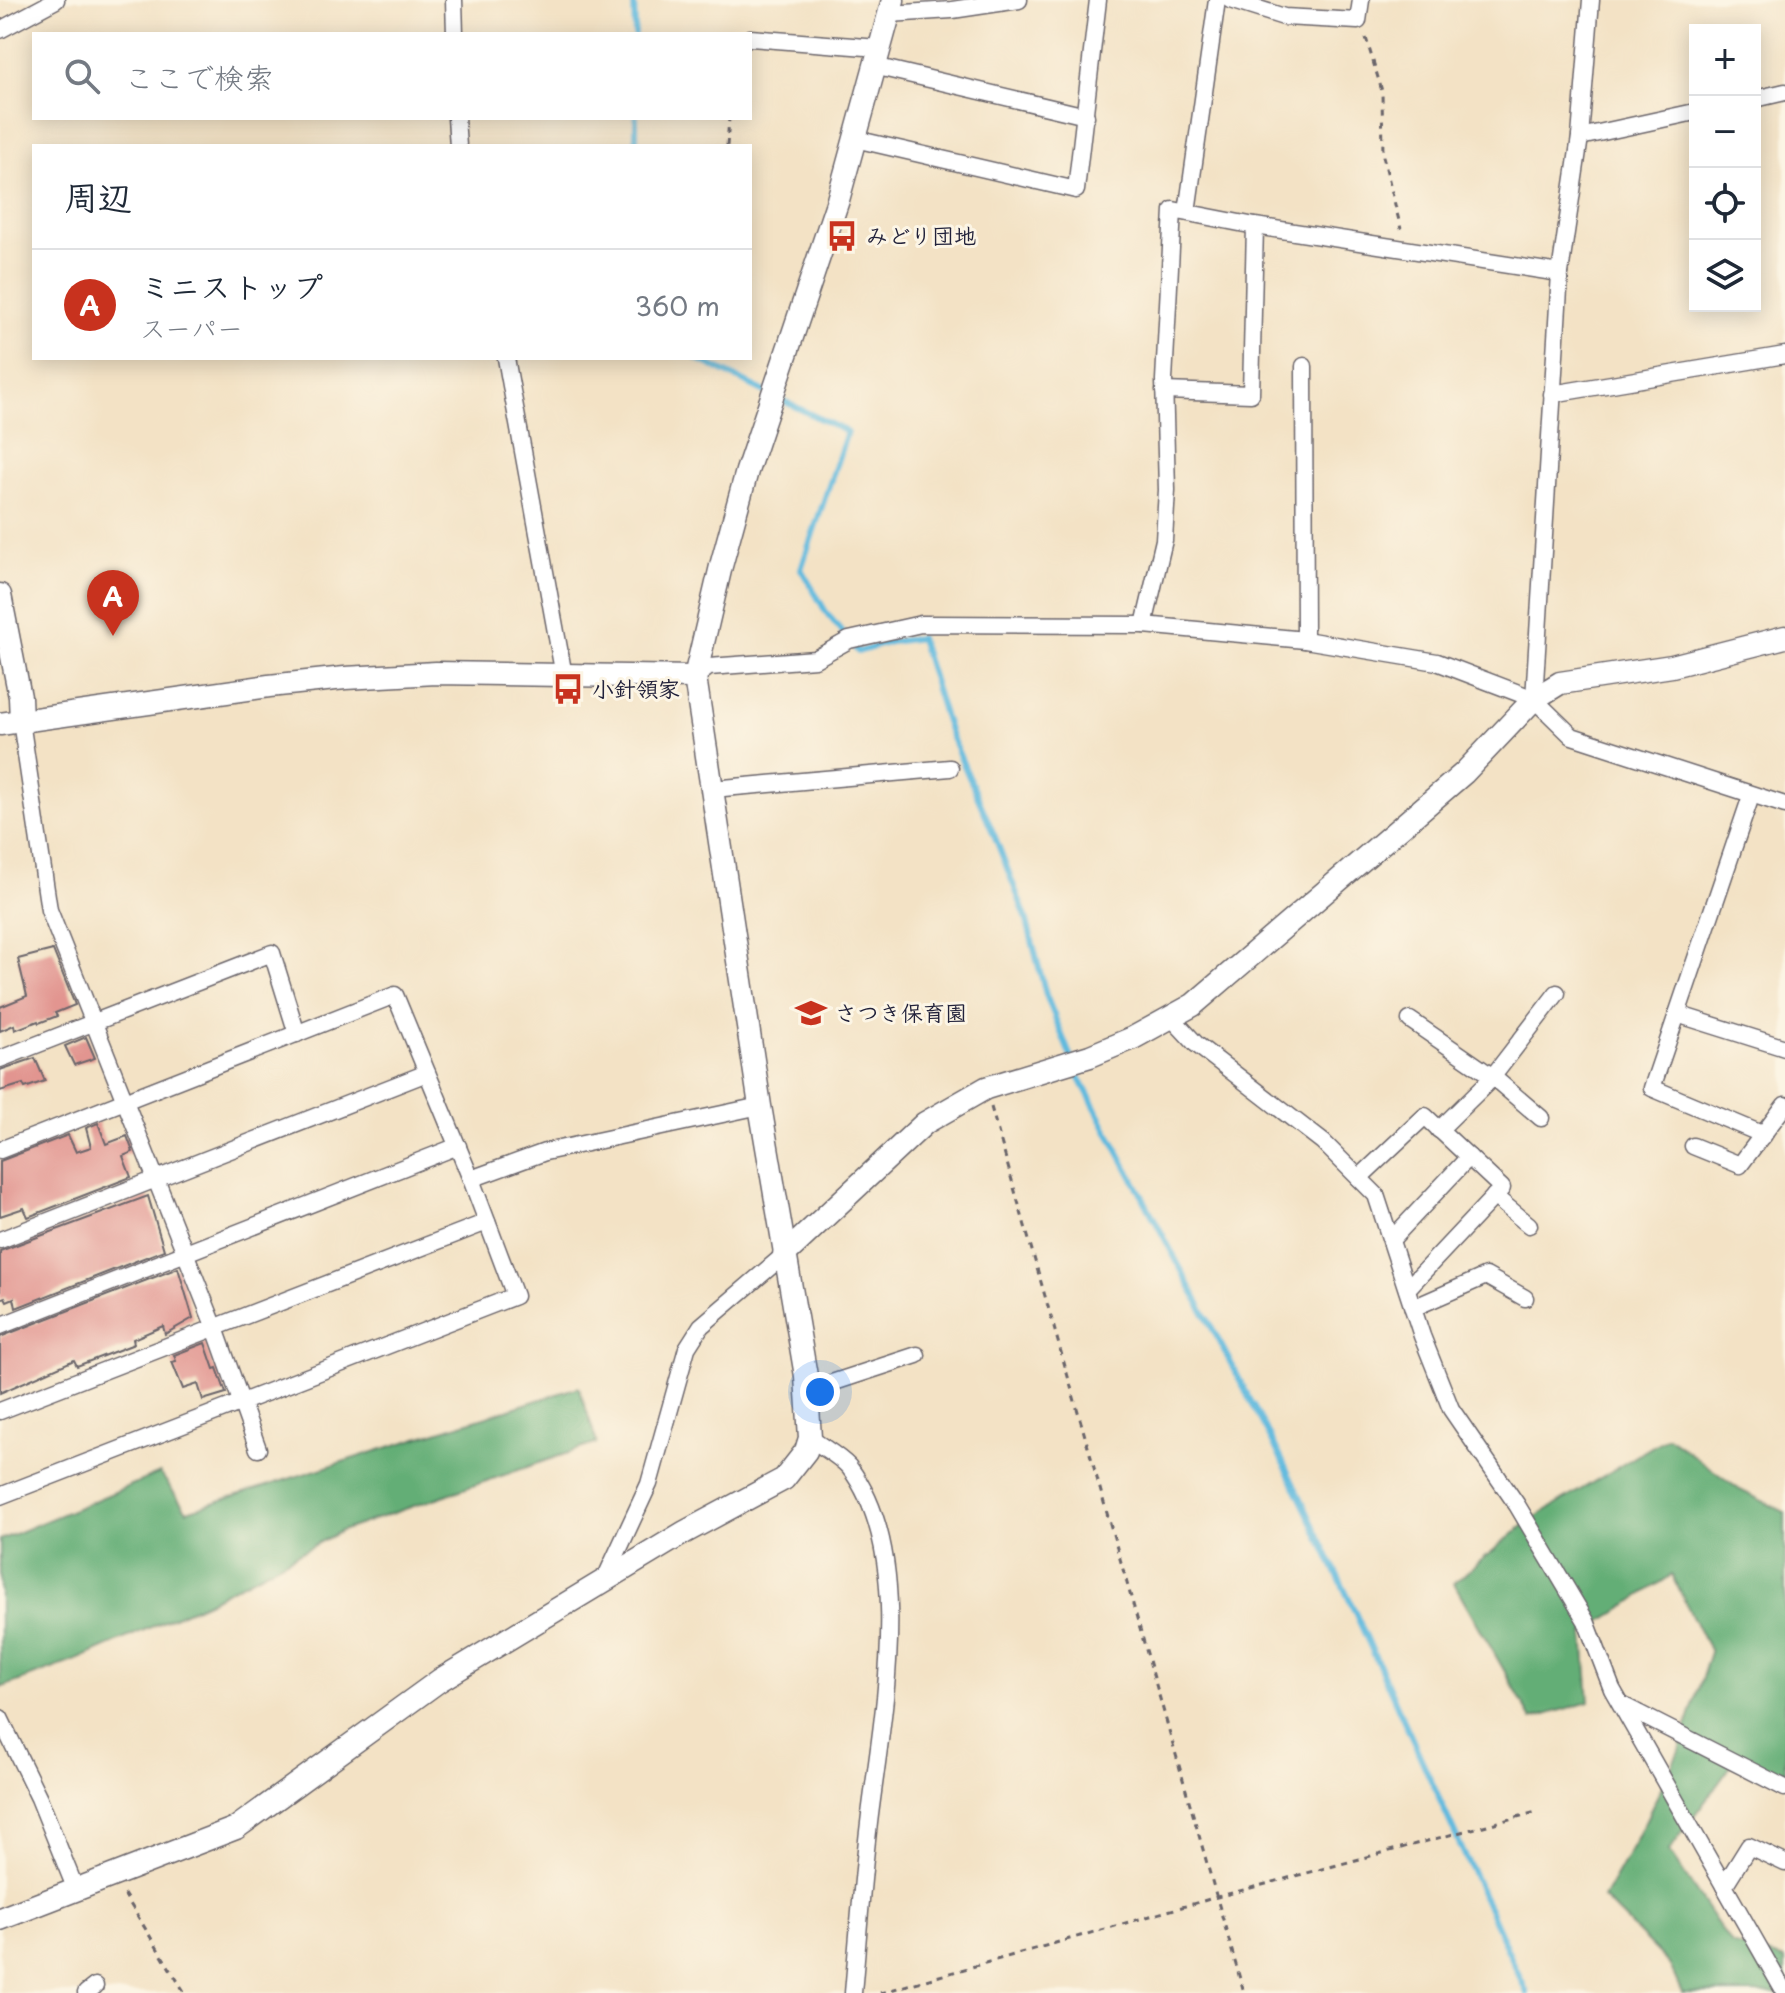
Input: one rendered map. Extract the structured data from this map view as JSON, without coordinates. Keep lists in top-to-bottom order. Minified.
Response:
{"places":{"bus stop":["みどり団地","小針領家"],"school or university":["さつき保育園"]},"page":{"map_buttons":["+","−"],"search":"ここで検索","heading":"周辺","list":[{"mark":"A","name":"ミニストップ","note":"スーパー","value":"360 m"}],"pins":"A"}}
